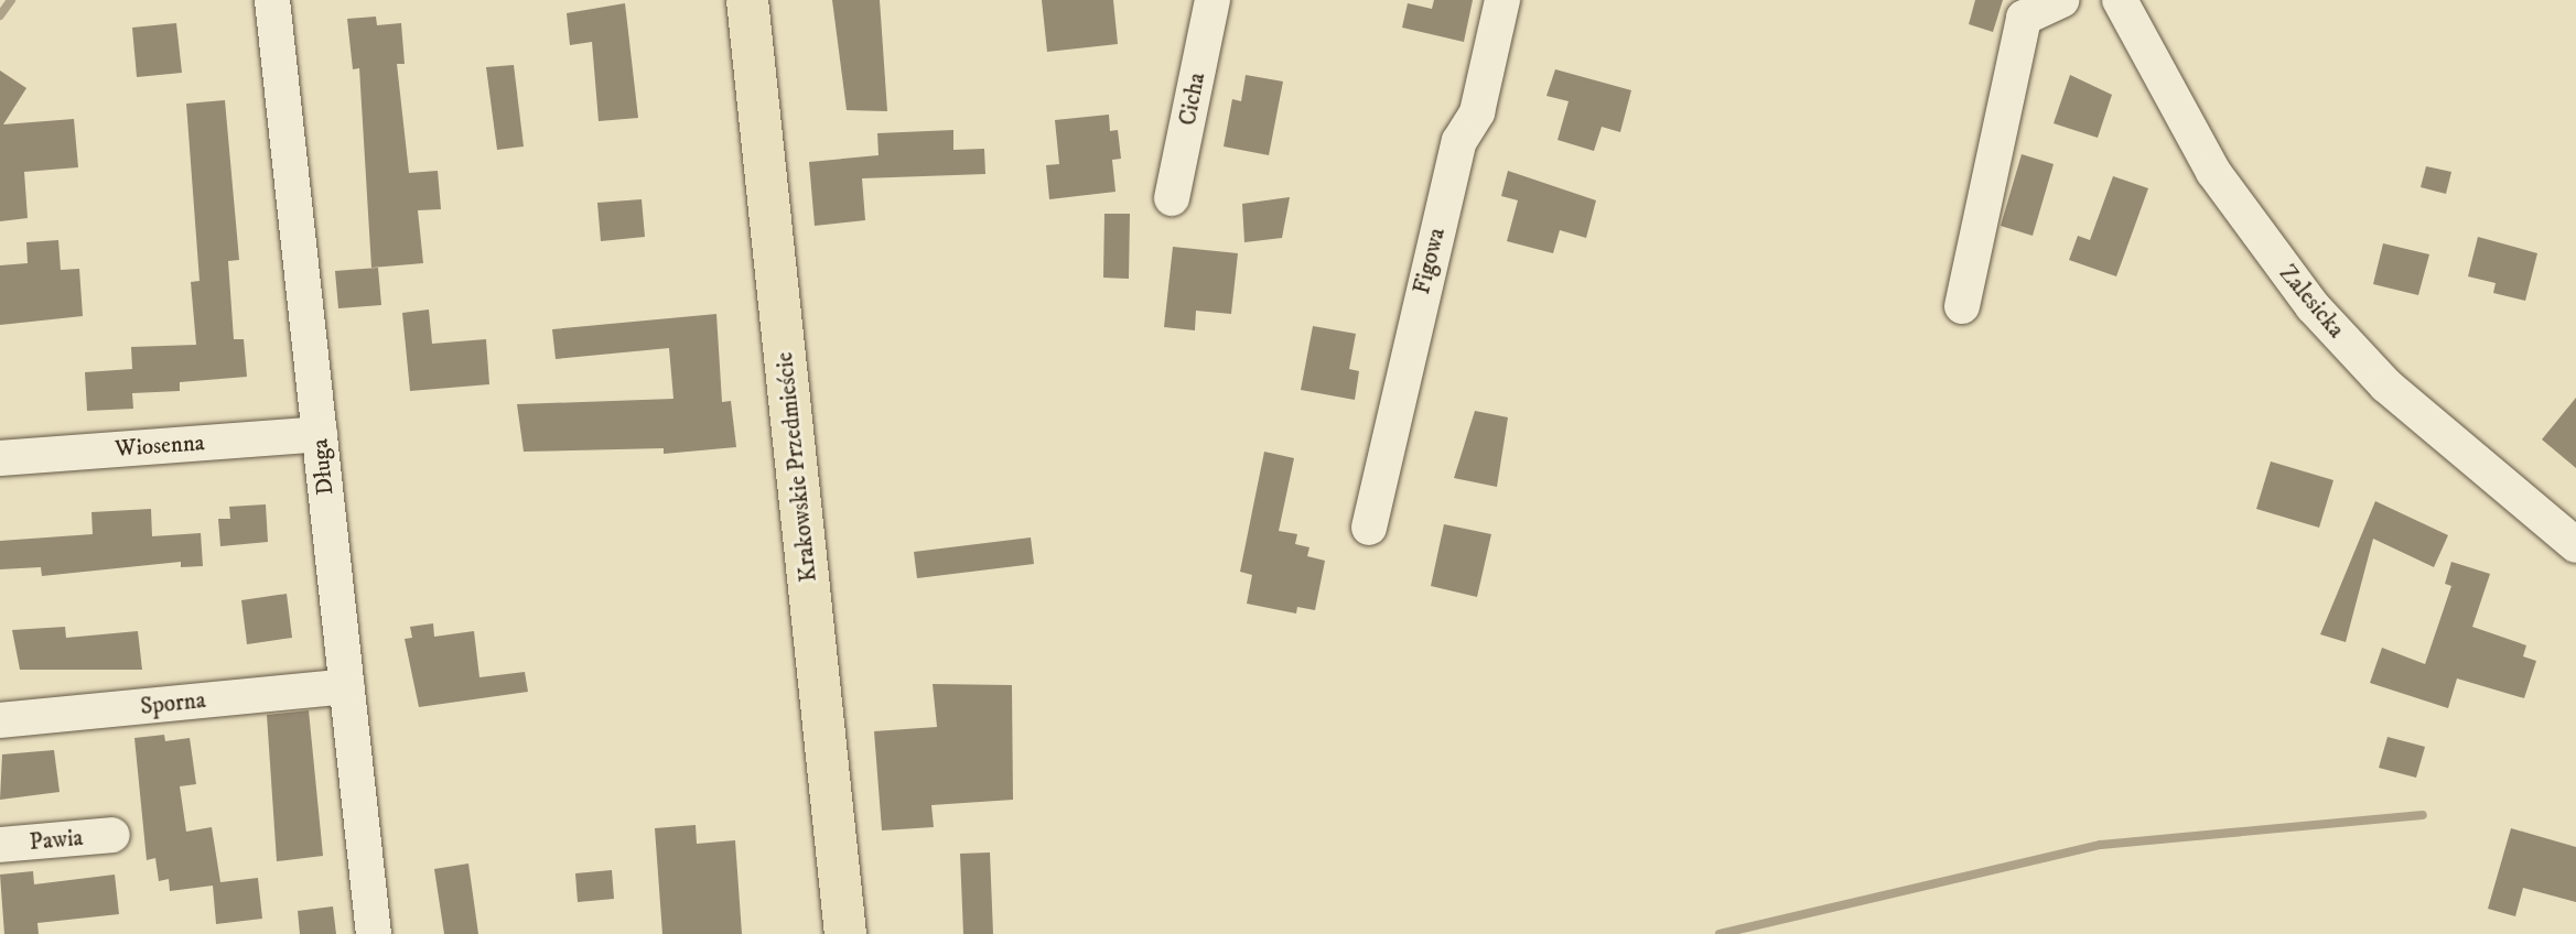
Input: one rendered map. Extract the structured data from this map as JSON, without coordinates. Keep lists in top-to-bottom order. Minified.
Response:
{"streets":{"main road":["Krakowskie Przedmieście"],"street":["Cicha","Figowa","Zalesicka","Wiosenna","Długa","Sporna","Pawia"]},"crossings":[["Wiosenna","Długa"],["Długa","Sporna"]]}
